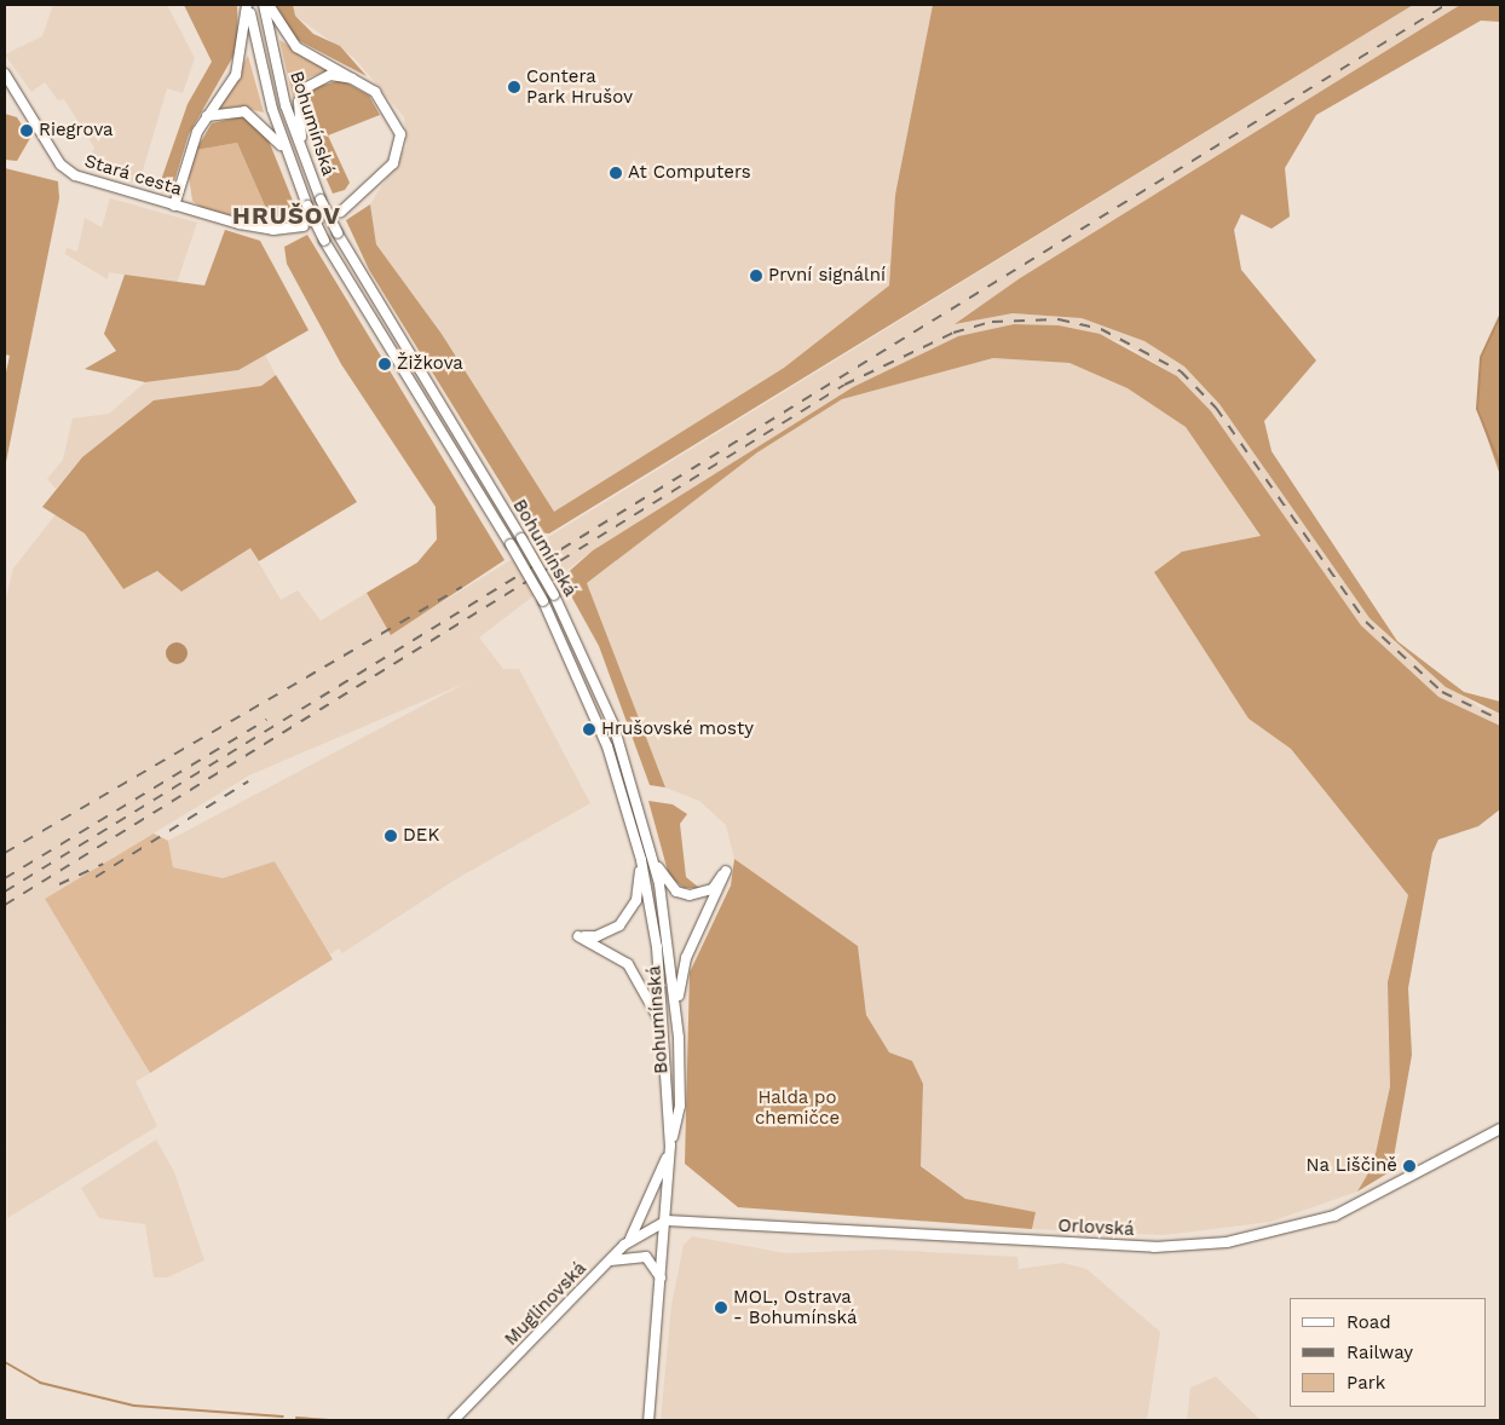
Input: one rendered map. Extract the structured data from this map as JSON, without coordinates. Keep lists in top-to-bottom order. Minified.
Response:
{"streets":{"main road":["Bohumínská","Stará cesta","Orlovská","Muglinovská"]},"crossings":[["Bohumínská","Orlovská"],["Bohumínská","Muglinovská"],["Orlovská","Muglinovská"]],"districts":["HRUŠOV"],"parks":["Halda po chemičce"],"places":["Contera Park Hrušov","Riegrova","At Computers","První signální","Žižkova","Hrušovské mosty","DEK","Na Liščině","MOL, Ostrava - Bohumínská"],"legend":["Road","Railway","Park"]}
